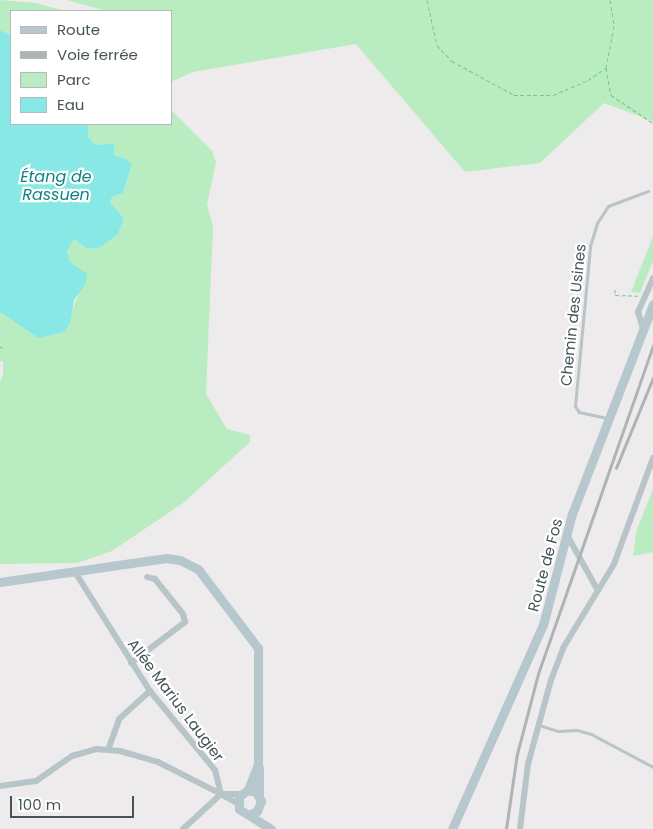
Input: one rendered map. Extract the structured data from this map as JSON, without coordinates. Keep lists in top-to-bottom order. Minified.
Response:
{"streets":{"street":["Route de Fos","Allée Marius Laugier"],"lane":["Chemin des Usines"]},"crossings":[["Chemin des Usines","Route de Fos"]],"water":["Étang de Rassuen"],"legend":["Route","Voie ferrée","Parc","Eau"],"scale_bar":"100 m"}
